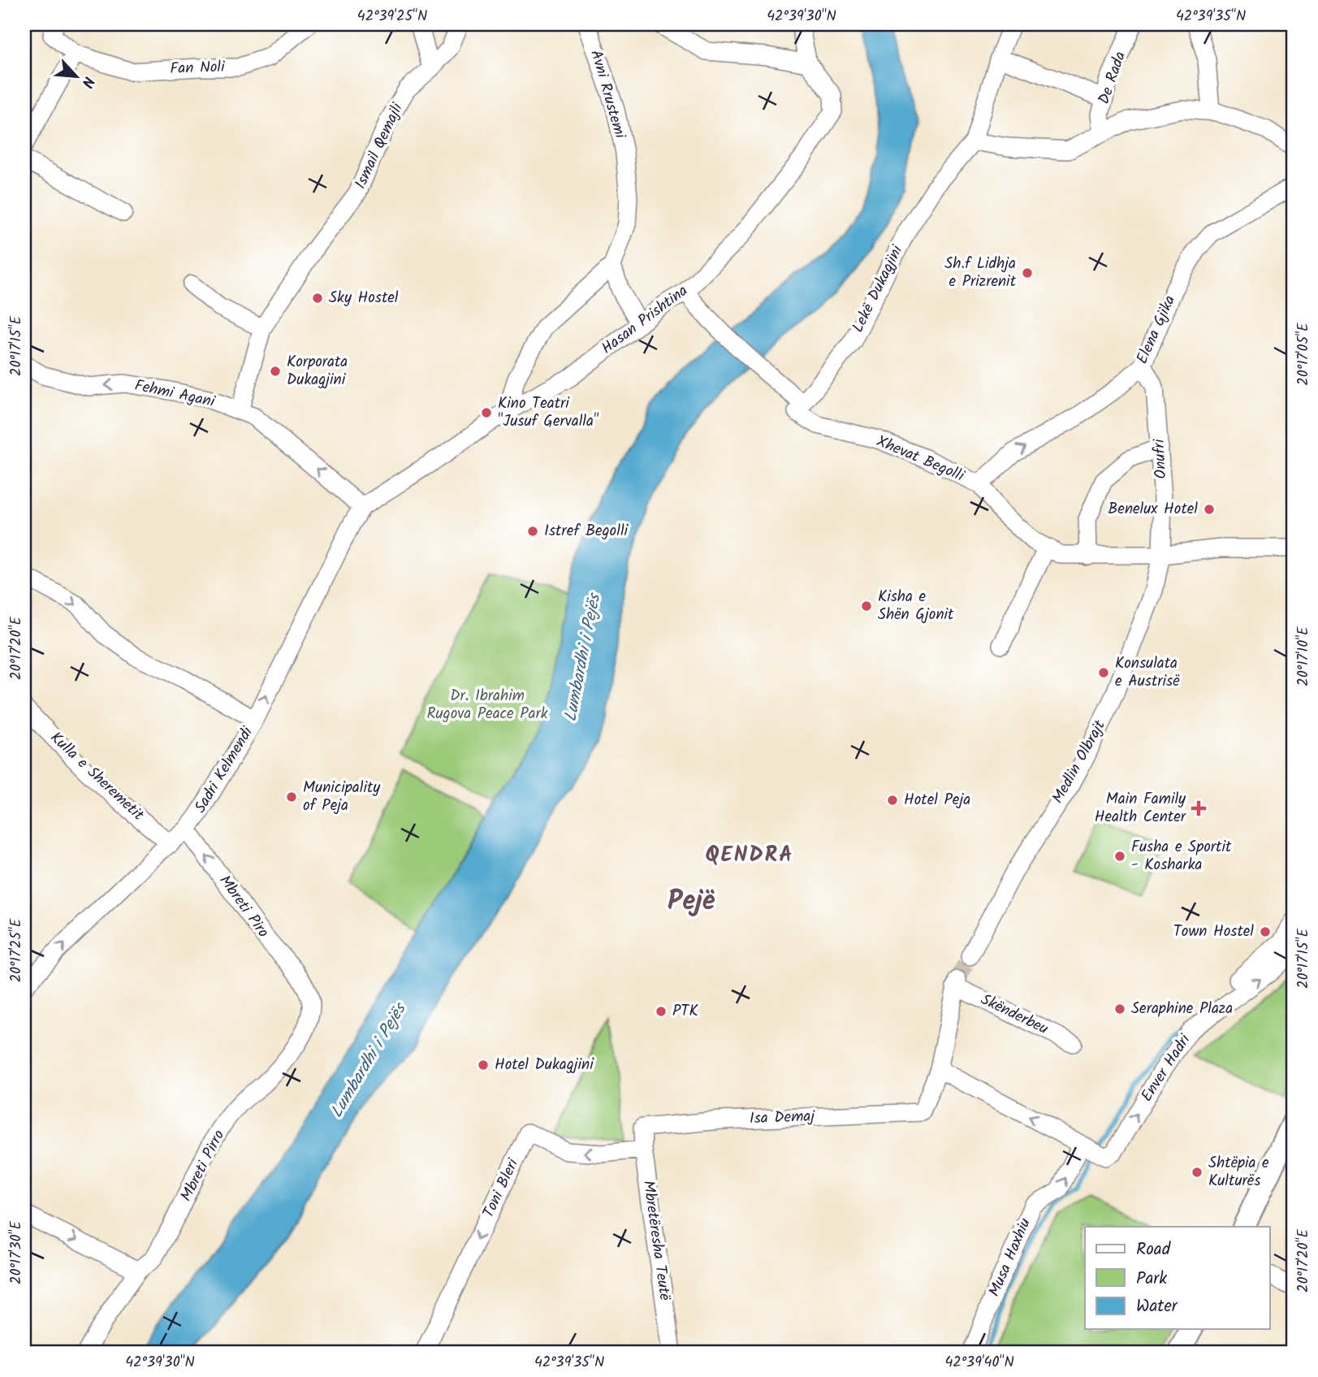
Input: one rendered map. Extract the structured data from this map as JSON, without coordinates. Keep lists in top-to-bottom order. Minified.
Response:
{"streets":{"street":["Fan Noli","De Rada","Avni Rrustemi","Ismail Qemajli","Lekë Dukagjini","Hasan Prishtina","Elena Gjika","Fehmi Agani","Xhevat Begolli","Onufri","Medlin Olbrajt","Sadri Kelmendi","Kulla e Sheremetit","Mbreti Piro","Skënderbeu","Enver Hadri","Isa Demaj","Mbreti Pirro","Toni Bleri","Mbretëresha Teutë","Musa Haxhiu"]},"crossings":[["Avni Rrustemi","Hasan Prishtina"],["Ismail Qemajli","Fehmi Agani"],["Lekë Dukagjini","Xhevat Begolli"],["Hasan Prishtina","Fehmi Agani"],["Hasan Prishtina","Sadri Kelmendi"],["Elena Gjika","Xhevat Begolli"],["Elena Gjika","Onufri"],["Fehmi Agani","Sadri Kelmendi"],["Xhevat Begolli","Onufri"],["Xhevat Begolli","Medlin Olbrajt"],["Onufri","Medlin Olbrajt"],["Sadri Kelmendi","Kulla e Sheremetit"],["Sadri Kelmendi","Mbreti Piro"],["Mbreti Piro","Mbreti Pirro"],["Skënderbeu","Isa Demaj"],["Enver Hadri","Musa Haxhiu"],["Isa Demaj","Mbretëresha Teutë"],["Toni Bleri","Mbretëresha Teutë"]],"one_way":["Elena Gjika","Fehmi Agani","Sadri Kelmendi","Mbreti Piro","Enver Hadri","Toni Bleri","Musa Haxhiu"],"districts":["QENDRA","Pejë"],"water":["Lumbardhi i Pejës"],"parks":["Dr. Ibrahim Rugova Peace Park"],"places":{"other":["Sh.f Lidhja e Prizrenit","Sky Hostel","Korporata Dukagjini","Kino Teatri \"Jusuf Gervalla\"","Benelux Hotel","Istref Begolli","Kisha e Shën Gjonit","Konsulata e Austrisë","Municipality of Peja","Hotel Peja","Fusha e Sportit - Kosharka","Town Hostel","Seraphine Plaza","PTK","Hotel Dukagjini","Shtëpia e Kulturës"],"health":["Main Family Health Center"]},"legend":["Road","Park","Water"],"north":"bottom right","coordinates":["42°39'25\"N","42°39'30\"N","42°39'35\"N","20°17'15\"E","20°17'05\"E","20°17'20\"E","20°17'10\"E","20°17'25\"E","20°17'30\"E","42°39'40\"N"]}
